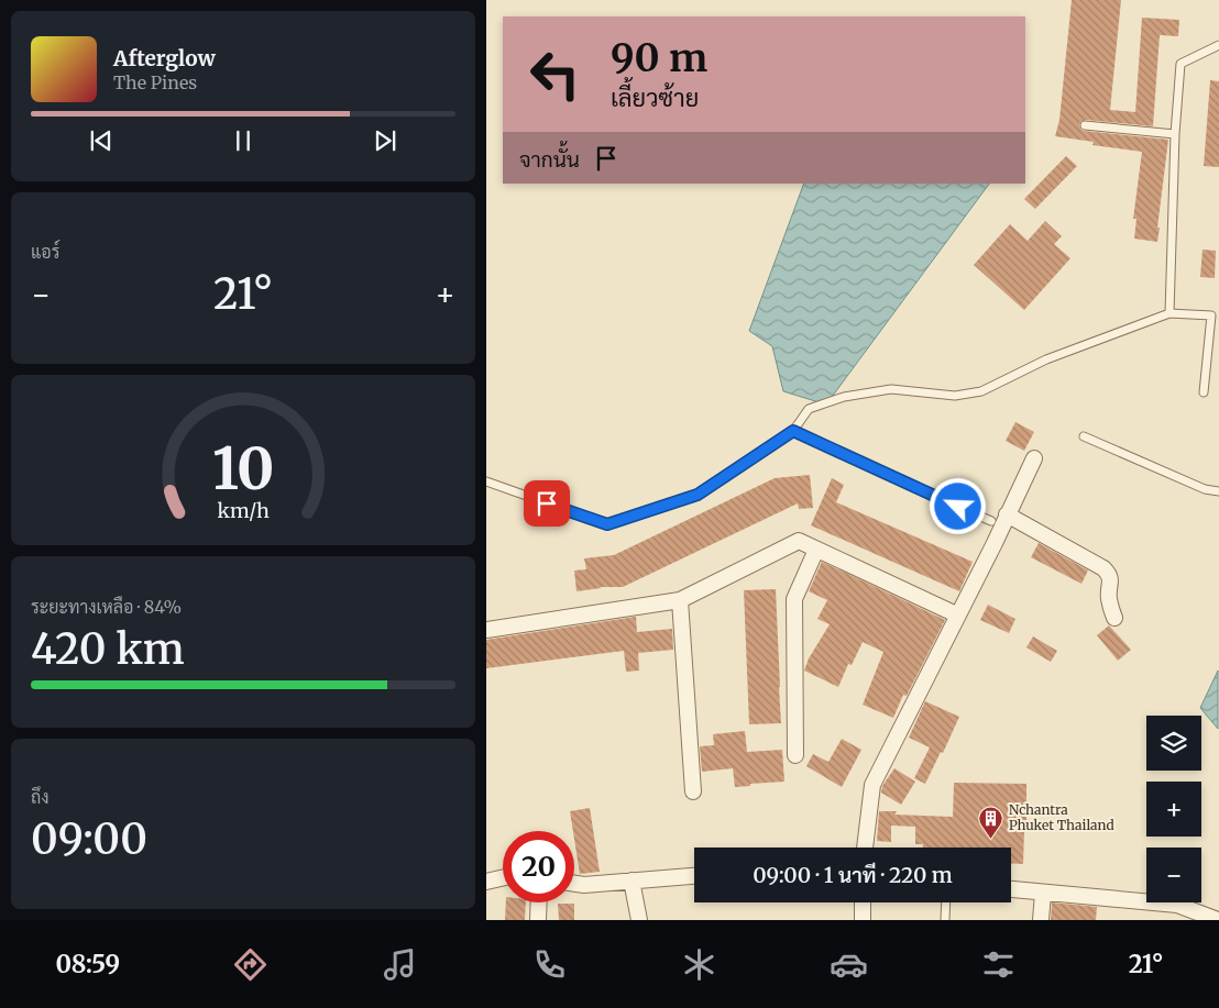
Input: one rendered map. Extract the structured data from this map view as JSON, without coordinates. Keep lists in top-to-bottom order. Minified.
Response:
{"places":{"building":["Nchantra Phuket Thailand"]},"page":{"turn":["90 m","เลี้ยวซ้าย"],"song":["Afterglow","The Pines"],"then":"จากนั้น","tile":["แอร์",["ระยะทางเหลือ · 84%","420 km"],["ถึง","09:00"]],"heat":["−","21°","+"],"map_buttons":["+","−"],"limit":"20","trip":"09:00 · 1 นาที · 220 m","tabs":["08:59","21°"],"gauge":["10","km/h"]}}
